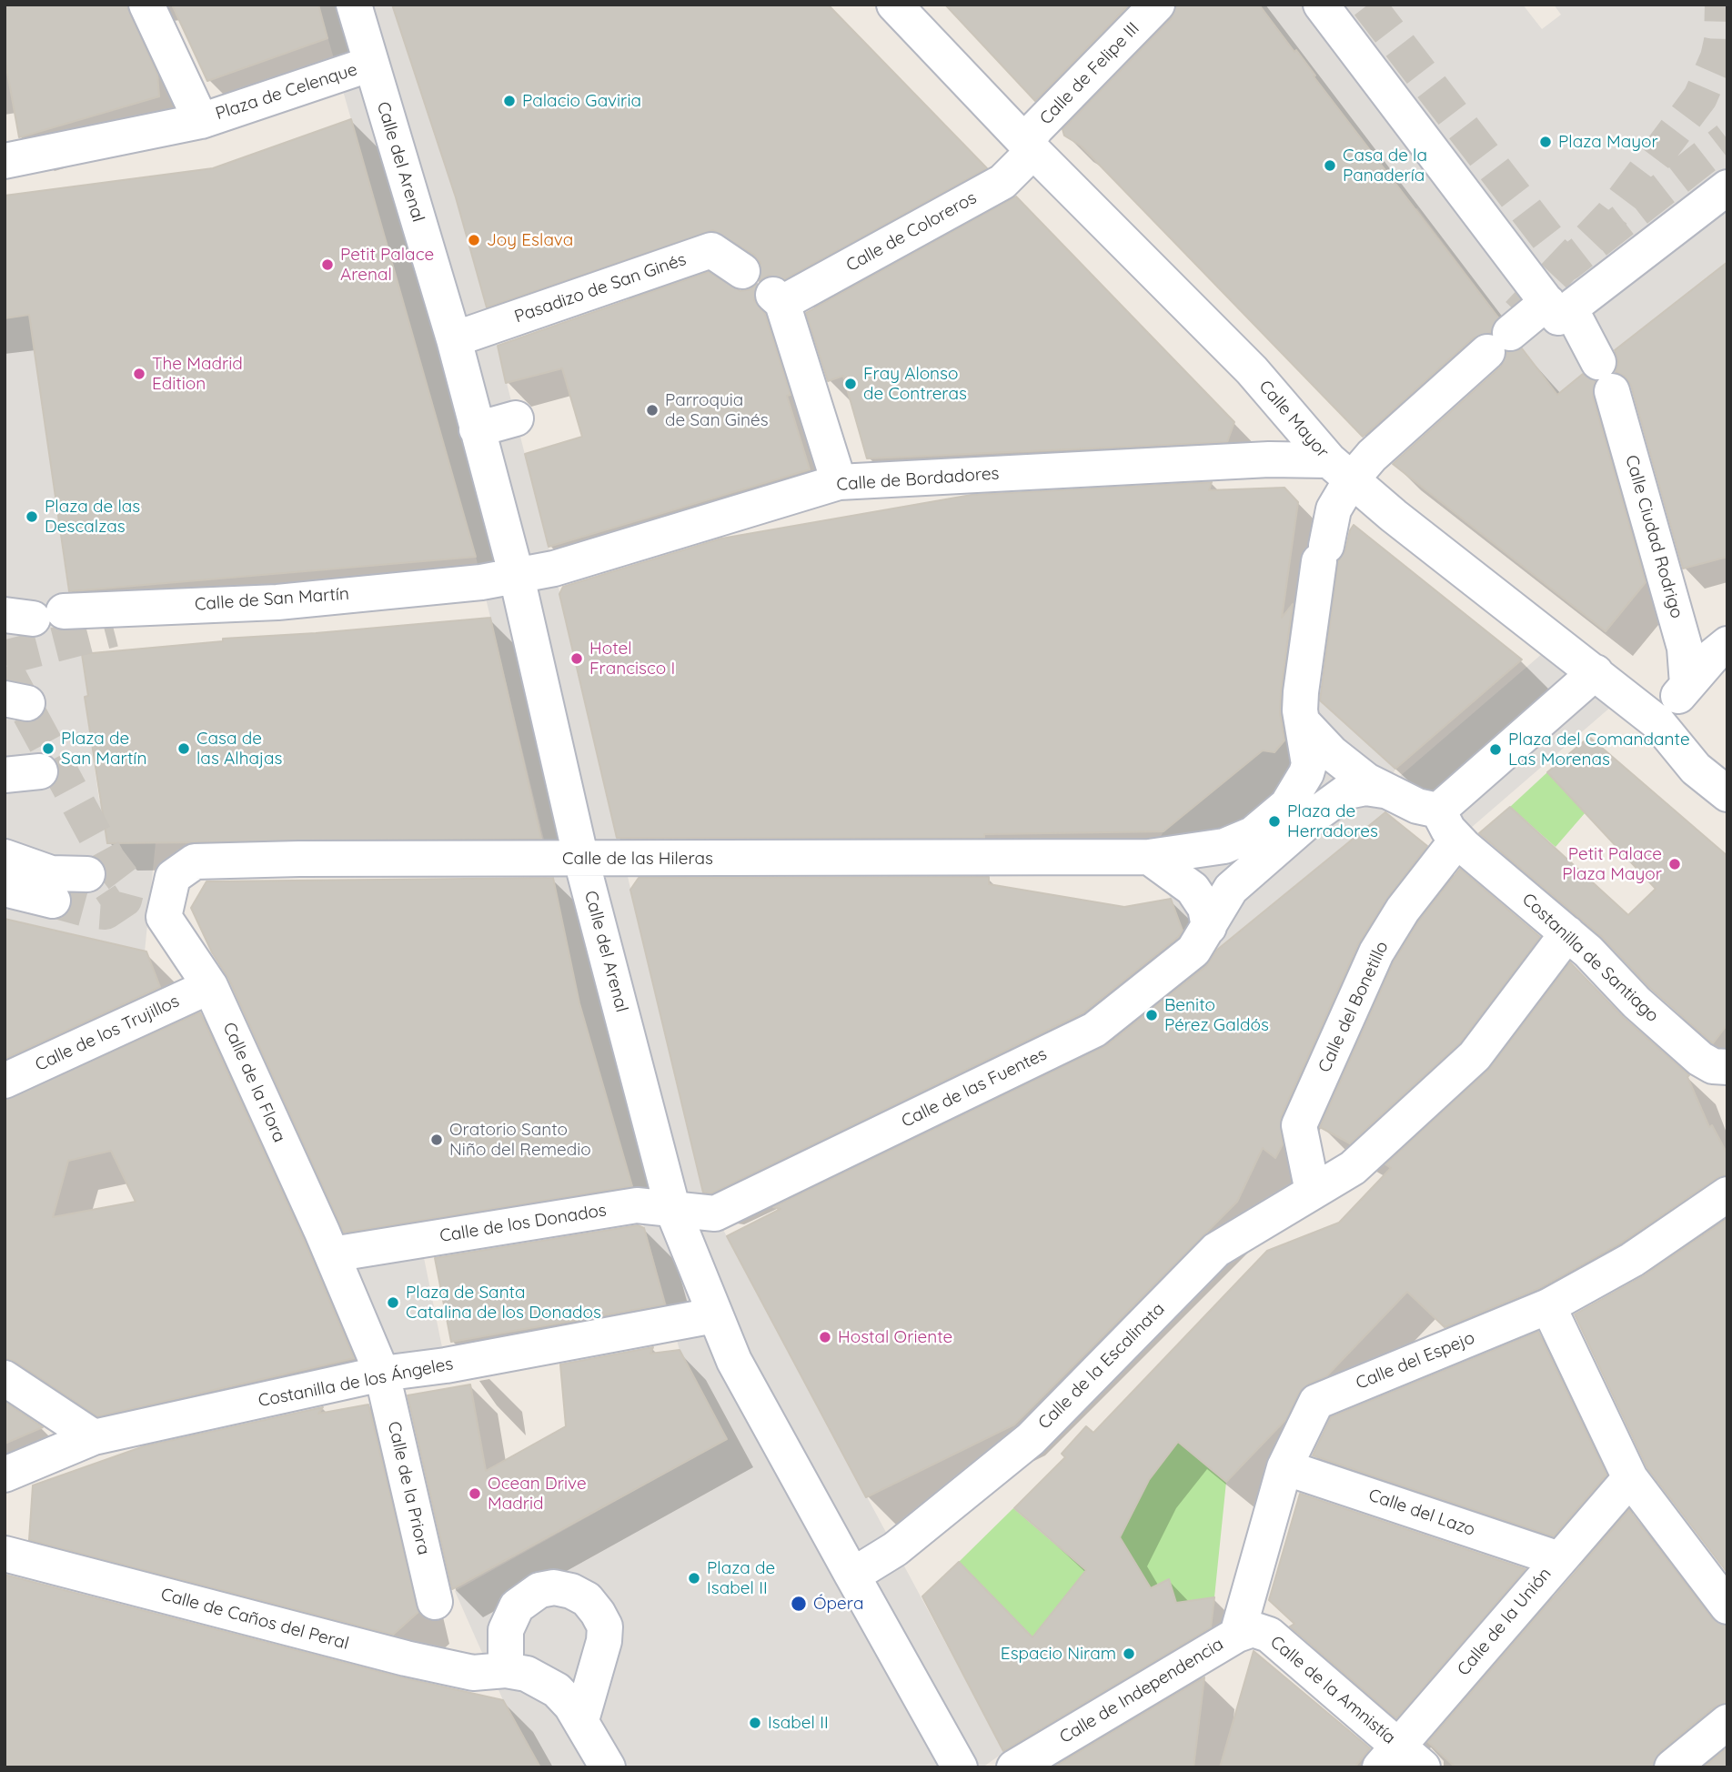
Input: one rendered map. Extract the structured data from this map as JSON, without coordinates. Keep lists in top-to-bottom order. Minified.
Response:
{"streets":{"street":["Calle de Felipe III","Plaza de Celenque","Calle del Arenal","Calle de Coloreros","Pasadizo de San Ginés","Calle Mayor","Calle de Bordadores","Calle Ciudad Rodrigo","Calle de San Martín","Calle de las Hileras","Costanilla de Santiago","Calle del Bonetillo","Calle de los Trujillos","Calle de la Flora","Calle de las Fuentes","Calle de los Donados","Calle del Espejo","Calle de la Escalinata","Costanilla de los Ángeles","Calle de la Priora","Calle del Lazo","Calle de Caños del Peral","Calle de la Unión","Calle de la Amnistía","Calle de Independencia"]},"crossings":[["Calle de Felipe III","Calle de Coloreros"],["Calle de Felipe III","Calle Mayor"],["Plaza de Celenque","Calle del Arenal"],["Calle del Arenal","Pasadizo de San Ginés"],["Calle del Arenal","Calle de Bordadores"],["Calle del Arenal","Calle de las Hileras"],["Calle del Arenal","Calle de los Donados"],["Calle del Arenal","Calle de la Escalinata"],["Calle del Arenal","Costanilla de los Ángeles"],["Calle de Coloreros","Calle Mayor"],["Calle de Coloreros","Calle de Bordadores"],["Calle Mayor","Calle de Bordadores"],["Calle de Bordadores","Calle de San Martín"],["Calle de las Hileras","Calle de la Flora"],["Costanilla de Santiago","Calle del Bonetillo"],["Costanilla de Santiago","Calle de la Escalinata"],["Calle del Bonetillo","Calle de la Escalinata"],["Calle de los Trujillos","Calle de la Flora"],["Calle de la Flora","Calle de los Donados"],["Calle de las Fuentes","Calle de los Donados"],["Calle del Espejo","Calle del Lazo"],["Calle del Espejo","Calle de la Amnistía"],["Calle del Espejo","Calle de Independencia"],["Costanilla de los Ángeles","Calle de la Priora"],["Calle del Lazo","Calle de la Unión"],["Calle de la Unión","Calle de la Amnistía"],["Calle de la Amnistía","Calle de Independencia"]],"places":["Palacio Gaviria","Plaza Mayor","Casa de la Panadería","Joy Eslava","Petit Palace Arenal","The Madrid Edition","Fray Alonso de Contreras","Parroquia de San Ginés","Plaza de las Descalzas","Hotel Francisco I","Plaza de San Martín","Casa de las Alhajas","Plaza del Comandante Las Morenas","Plaza de Herradores","Petit Palace Plaza Mayor","Benito Pérez Galdós","Oratorio Santo Niño del Remedio","Plaza de Santa Catalina de los Donados","Hostal Oriente","Ocean Drive Madrid","Plaza de Isabel II","Ópera","Espacio Niram","Isabel II"]}
